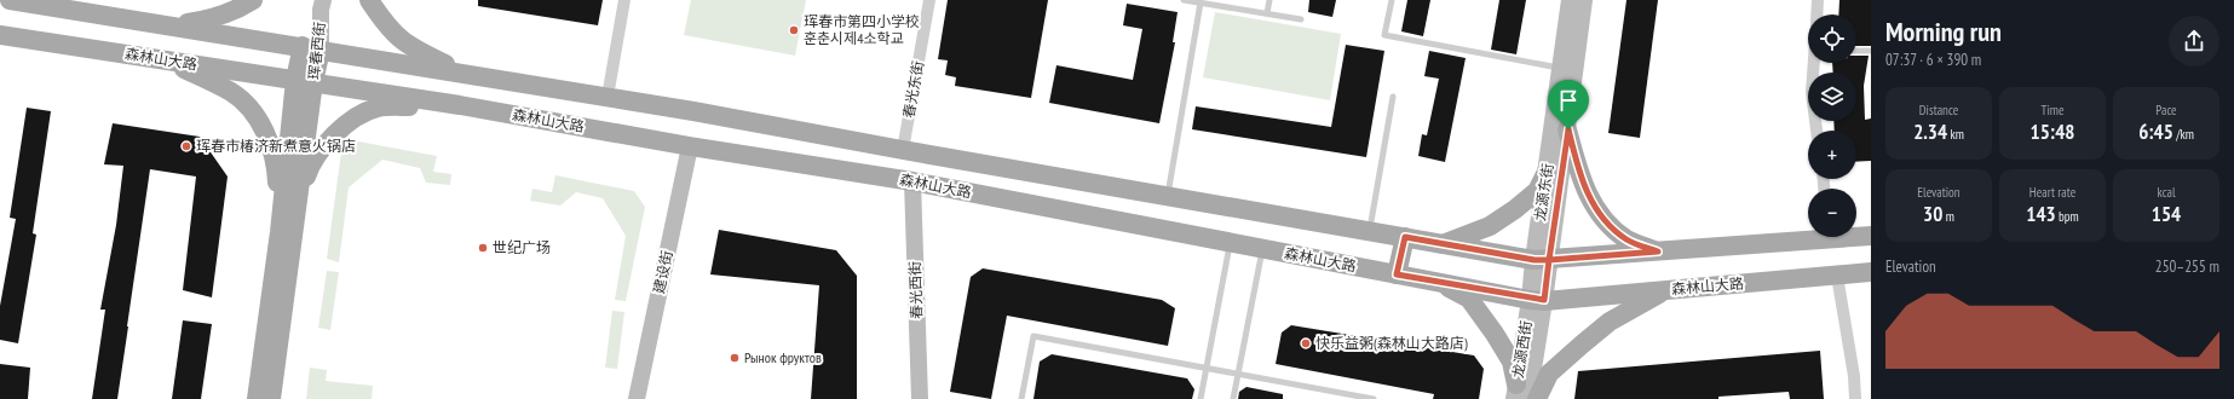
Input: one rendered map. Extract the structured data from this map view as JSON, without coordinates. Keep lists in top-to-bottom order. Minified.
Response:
{"streets":{"main road":["珲春西街","森林山大路","龙源东街","建设街","春光西街","龙源西街"],"street":["春光东街"]},"crossings":[["珲春西街","森林山大路"],["森林山大路","春光东街"],["森林山大路","龙源东街"],["森林山大路","建设街"],["森林山大路","春光西街"],["森林山大路","龙源西街"],["龙源东街","龙源西街"]],"places":["珲春市第四小学校 훈춘시제4소학교","珲春市椿济新煮意火锅店","世纪广场","快乐益粥(森林山大路店)","Рынок фруктов"],"page":{"heading":["Morning run","07:37 · 6 × 390 m"],"map_buttons":["+","−"],"stats":[["Distance","2.34 km"],["Time","15:48"],["Pace","6:45 /km"],["Elevation","30 m"],["Heart rate","143 bpm"],["kcal","154"]],"chart":["Elevation","250–255 m"]}}
